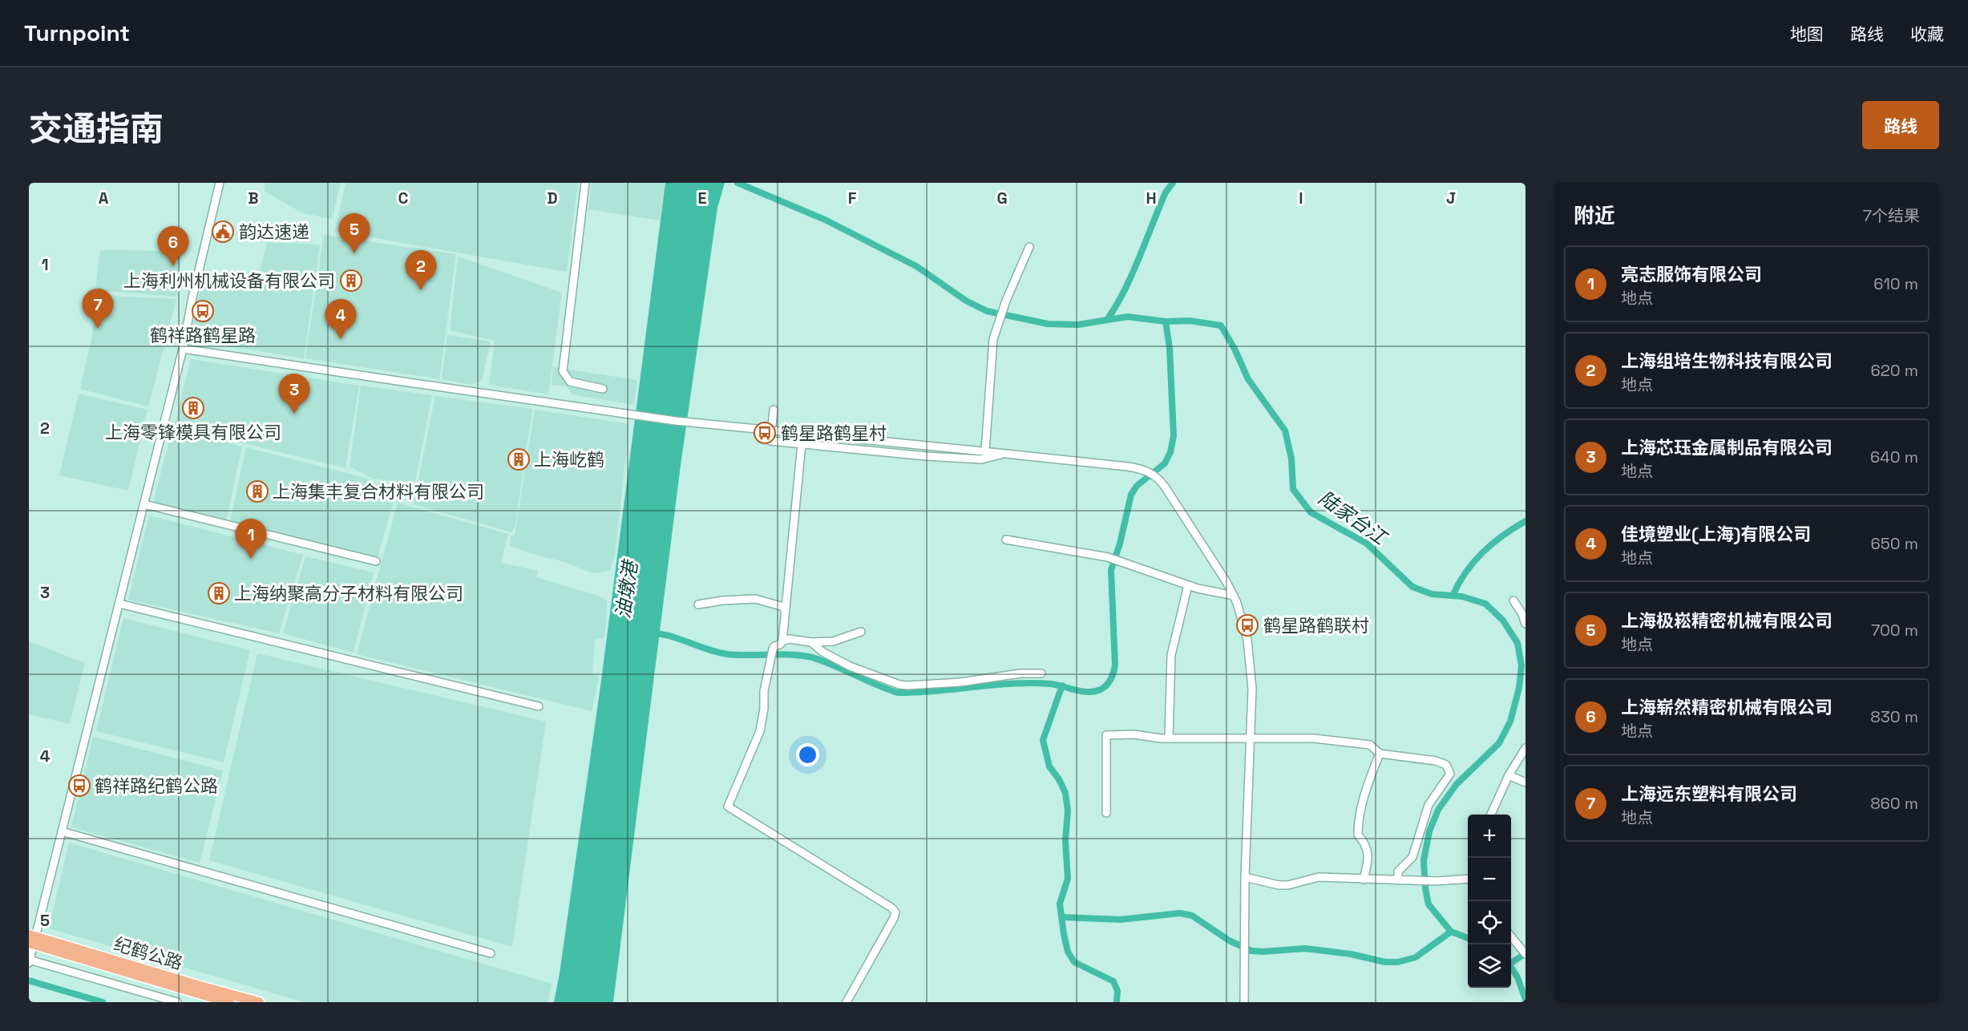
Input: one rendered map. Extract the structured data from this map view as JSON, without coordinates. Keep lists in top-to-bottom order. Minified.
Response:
{"streets":{"main road":["纪鹤公路"]},"water":["陆家台江","油墩港"],"places":{"public building":["韵达速递"],"building":["上海利州机械设备有限公司","上海零锋模具有限公司","上海屹鹤","上海集丰复合材料有限公司","上海纳聚高分子材料有限公司"],"bus stop":["鹤祥路鹤星路","鹤星路鹤星村","鹤星路鹤联村","鹤祥路纪鹤公路"]},"page":{"header":"Turnpoint","nav":["地图","路线","收藏"],"title":"交通指南","buttons":"路线","heading":["附近","7个结果"],"pins":["5","6","2","7","4","3","1"],"list":[{"mark":"1","name":"亮志服饰有限公司","note":"地点","value":"610 m"},{"mark":"2","name":"上海组培生物科技有限公司","note":"地点","value":"620 m"},{"mark":"3","name":"上海芯珏金属制品有限公司","note":"地点","value":"640 m"},{"mark":"4","name":"佳境塑业(上海)有限公司","note":"地点","value":"650 m"},{"mark":"5","name":"上海极崧精密机械有限公司","note":"地点","value":"700 m"},{"mark":"6","name":"上海崭然精密机械有限公司","note":"地点","value":"830 m"},{"mark":"7","name":"上海远东塑料有限公司","note":"地点","value":"860 m"}],"map_buttons":["+","−"]},"grid":{"columns":["A","B","C","D","E","F","G","H","I","J"],"rows":["1","2","3","4","5"]}}
